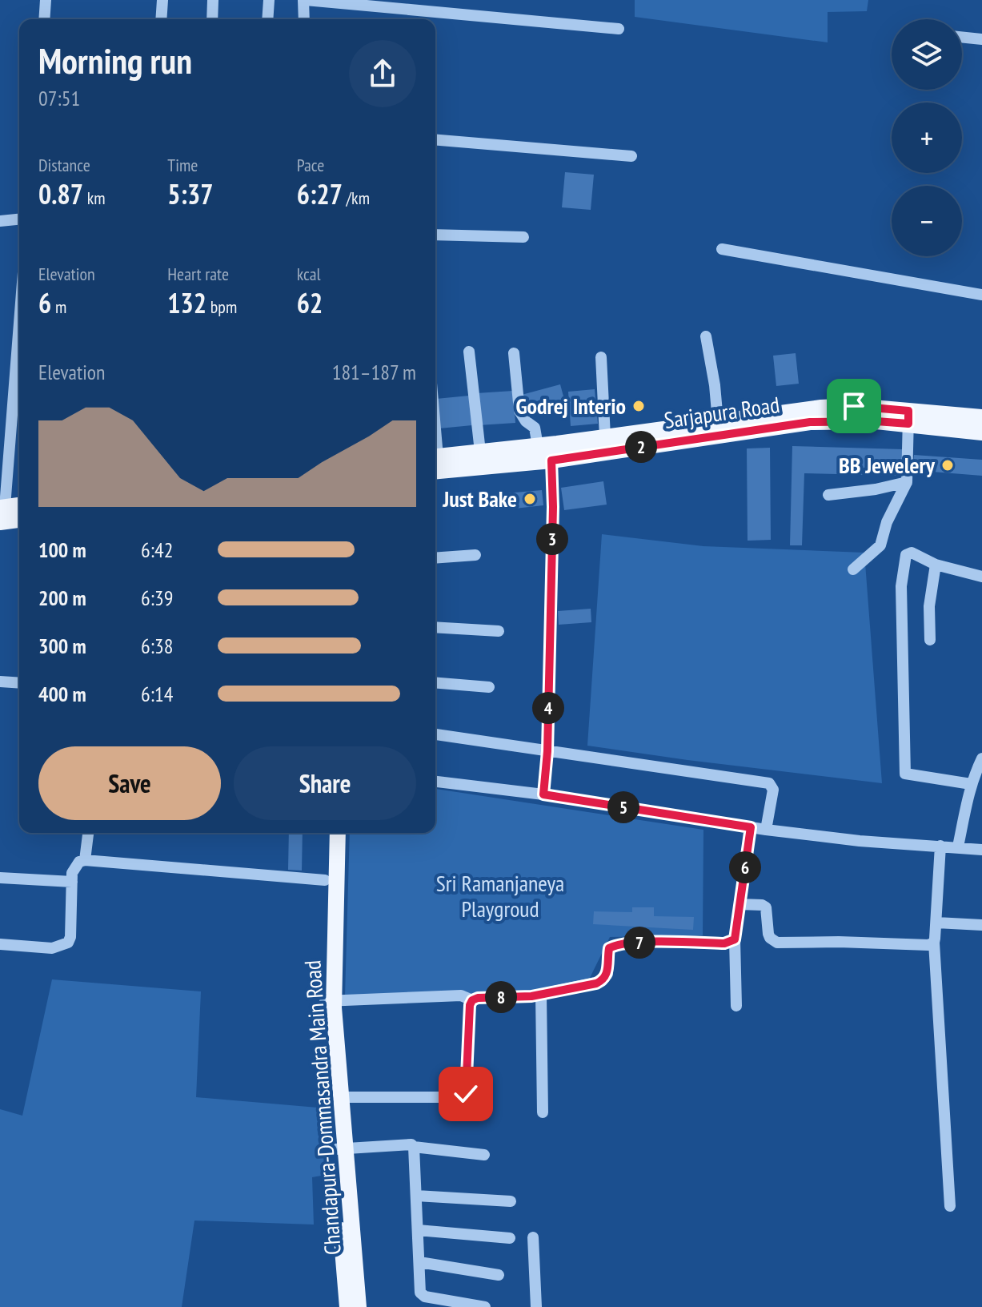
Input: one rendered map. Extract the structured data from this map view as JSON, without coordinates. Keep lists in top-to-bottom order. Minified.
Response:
{"streets":{"main road":["Sarjapura Road","Chandapura-Dommasandra Main Road"]},"parks":["Sri Ramanjaneya Playgroud"],"places":["Godrej Interio","BB Jewelery","Just Bake"],"page":{"map_buttons":["+","−"],"heading":["Morning run","07:51"],"stats":[["Distance","0.87 km"],["Time","5:37"],["Pace","6:27 /km"],["Elevation","6 m"],["Heart rate","132 bpm"],["kcal","62"]],"chart":["Elevation","181–187 m"],"pins":["2","3","4","5","6","7","8"],"list":[{"name":"100 m","note":"6:42"},{"name":"200 m","note":"6:39"},{"name":"300 m","note":"6:38"},{"name":"400 m","note":"6:14"}],"buttons":["Save","Share"]}}
